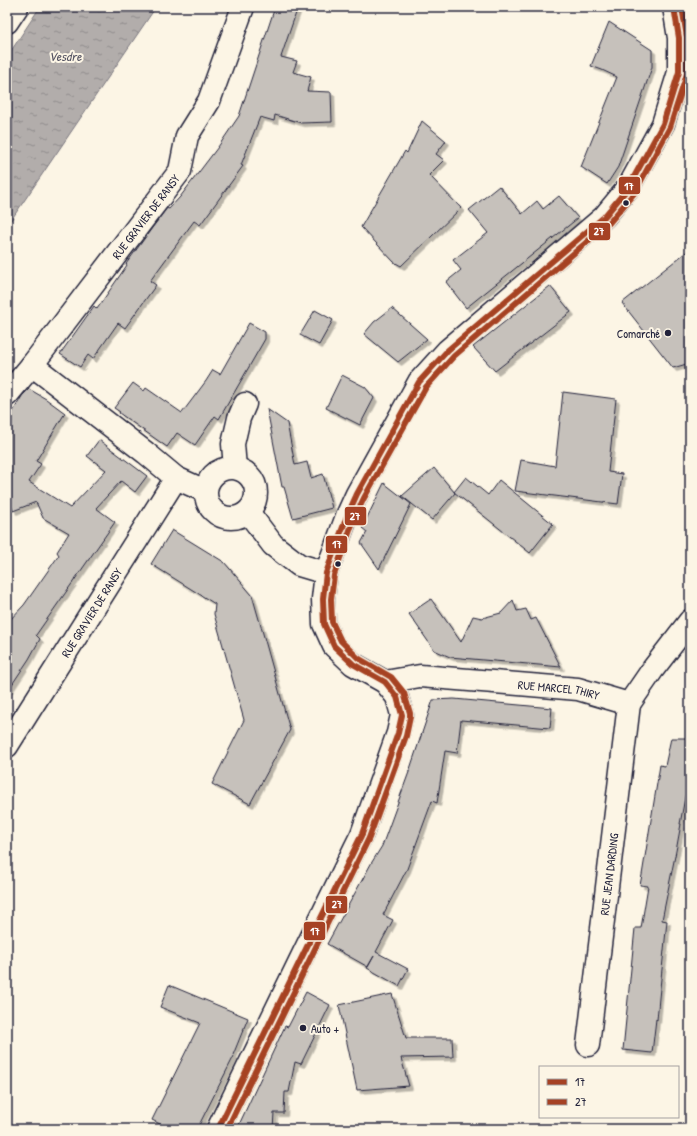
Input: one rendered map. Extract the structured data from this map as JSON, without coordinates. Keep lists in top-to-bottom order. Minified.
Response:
{"streets":{"street":["RUE GRAVIER DE RANSY","RUE MARCEL THIRY","RUE JEAN DARDING"]},"crossings":[["RUE MARCEL THIRY","RUE JEAN DARDING"]],"water":["Vesdre"],"places":["Comarché","Auto +"],"lines":["transit line 17","transit line 27"],"legend":["17","27"]}
